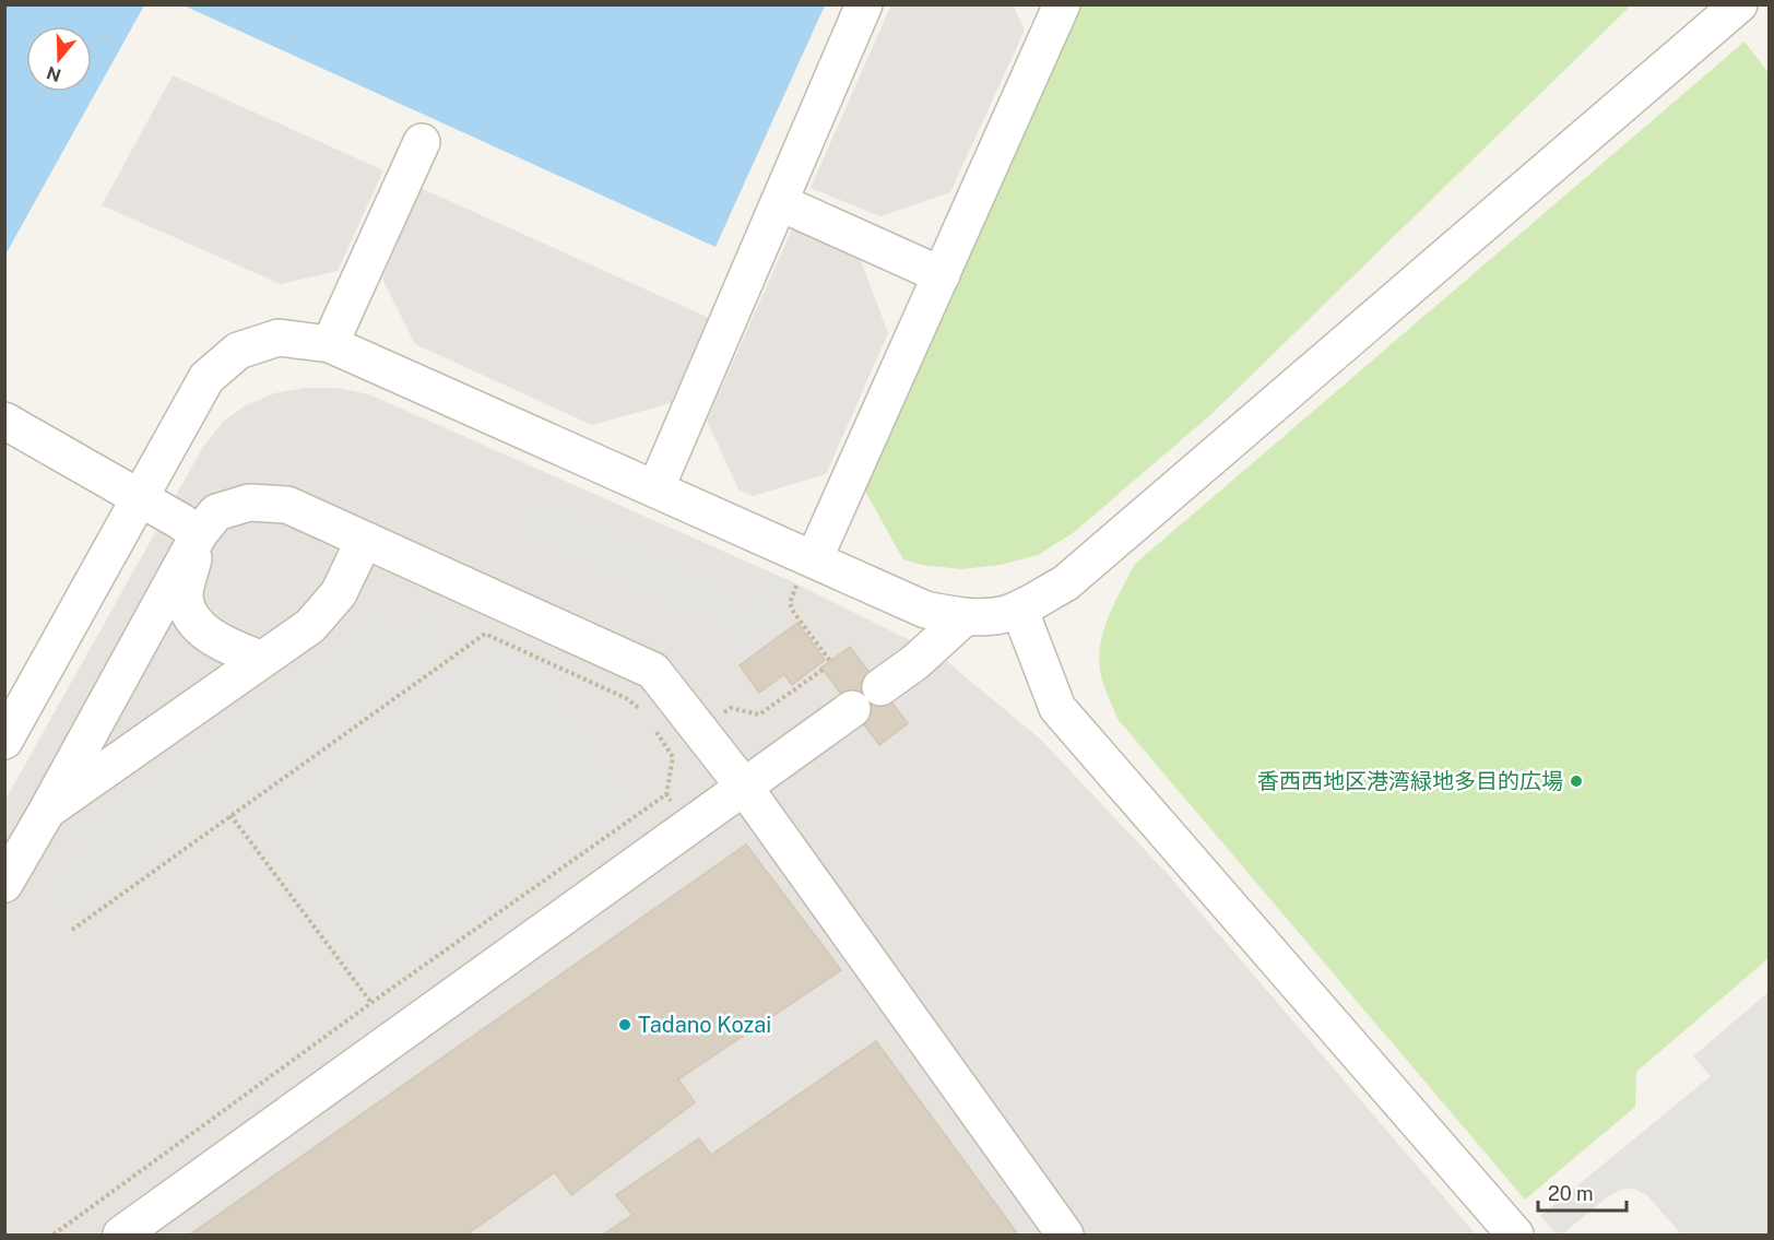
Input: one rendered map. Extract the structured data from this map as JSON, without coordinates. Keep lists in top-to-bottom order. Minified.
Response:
{"places":["香西西地区港湾緑地多目的広場","Tadano Kozai"],"scale_bar":"20 m","north":"bottom"}
